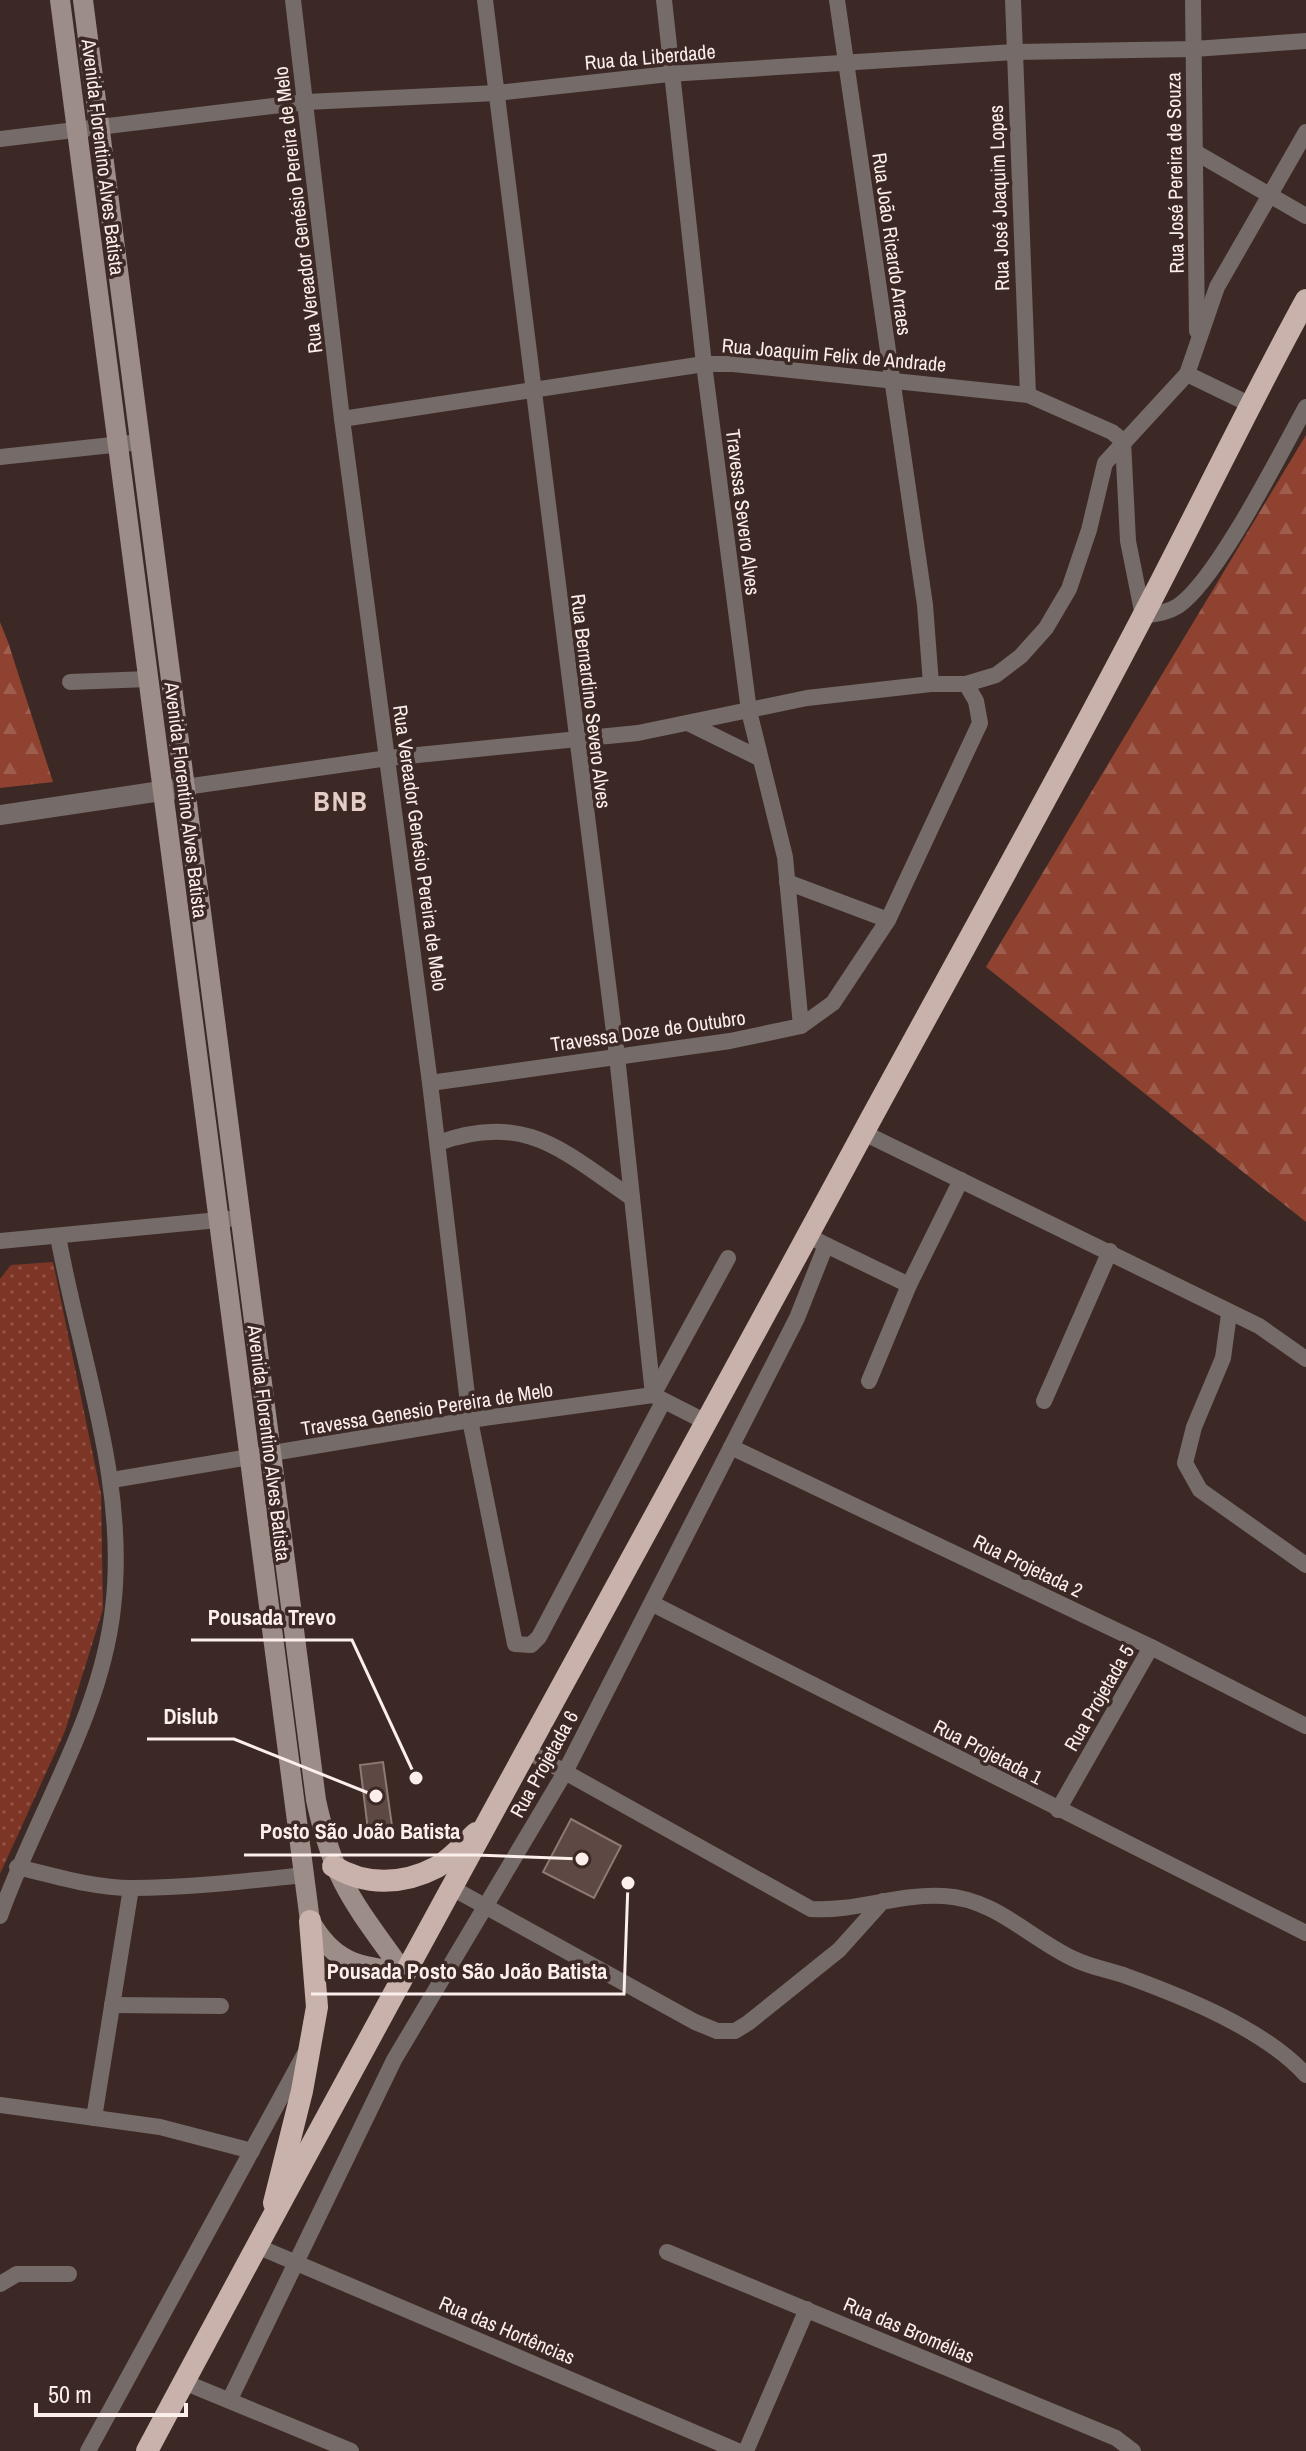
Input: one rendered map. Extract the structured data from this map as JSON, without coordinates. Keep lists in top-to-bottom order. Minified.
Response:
{"streets":{"main road":["Avenida Florentino Alves Batista"],"street":["Rua da Liberdade","Rua José Pereira de Souza","Rua José Joaquim Lopes","Rua Vereador Genésio Pereira de Melo","Rua João Ricardo Arraes","Rua Joaquim Felix de Andrade","Travessa Severo Alves","Rua Bernardino Severo Alves","Travessa Doze de Outubro","Travessa Genesio Pereira de Melo","Rua Projetada 2","Rua Projetada 5","Rua Projetada 1","Rua Projetada 6","Rua das Hortências","Rua das Bromélias"]},"crossings":[["Rua da Liberdade","Avenida Florentino Alves Batista"],["Rua da Liberdade","Rua José Pereira de Souza"],["Rua da Liberdade","Rua José Joaquim Lopes"],["Rua da Liberdade","Rua Vereador Genésio Pereira de Melo"],["Rua da Liberdade","Rua João Ricardo Arraes"],["Rua da Liberdade","Travessa Severo Alves"],["Rua da Liberdade","Rua Bernardino Severo Alves"],["Avenida Florentino Alves Batista","Travessa Genesio Pereira de Melo"],["Rua José Joaquim Lopes","Rua Joaquim Felix de Andrade"],["Rua Vereador Genésio Pereira de Melo","Rua Joaquim Felix de Andrade"],["Rua Vereador Genésio Pereira de Melo","Rua Bernardino Severo Alves"],["Rua Vereador Genésio Pereira de Melo","Travessa Doze de Outubro"],["Rua Vereador Genésio Pereira de Melo","Travessa Genesio Pereira de Melo"],["Rua João Ricardo Arraes","Rua Joaquim Felix de Andrade"],["Rua Joaquim Felix de Andrade","Travessa Severo Alves"],["Rua Joaquim Felix de Andrade","Rua Bernardino Severo Alves"],["Travessa Severo Alves","Travessa Doze de Outubro"],["Rua Bernardino Severo Alves","Travessa Doze de Outubro"],["Rua Bernardino Severo Alves","Travessa Genesio Pereira de Melo"],["Rua Projetada 2","Rua Projetada 5"],["Rua Projetada 2","Rua Projetada 6"],["Rua Projetada 5","Rua Projetada 1"],["Rua Projetada 1","Rua Projetada 6"],["Rua Projetada 6","Rua das Hortências"]],"districts":["BNB"],"places":["Pousada Trevo","Dislub","Posto São João Batista","Pousada Posto São João Batista"],"scale_bar":"50 m"}
